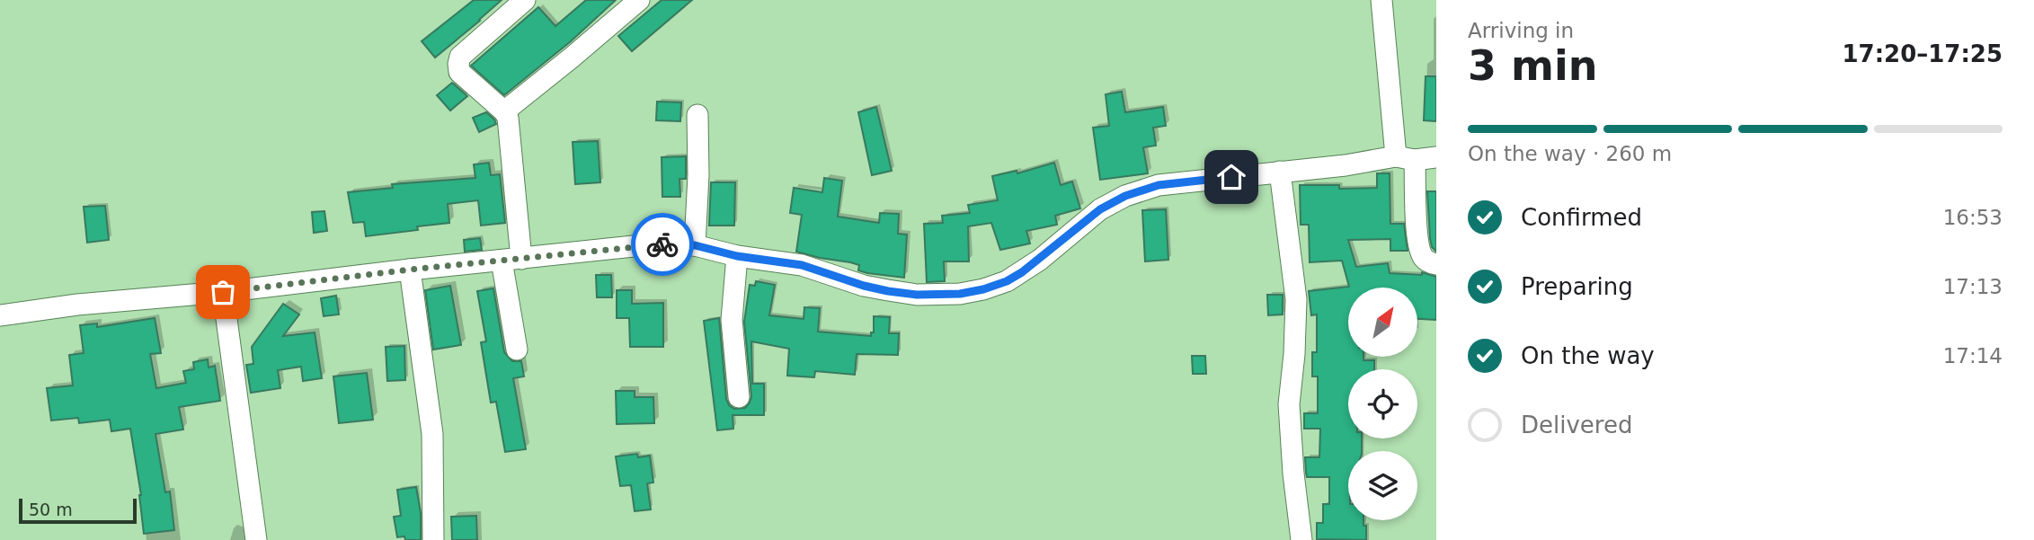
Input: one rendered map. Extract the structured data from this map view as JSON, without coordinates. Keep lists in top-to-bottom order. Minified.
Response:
{"scale_bar":"50 m","north":"top right","page":{"heading":["3 min","Arriving in","17:20–17:25"],"bar":"On the way · 260 m","list":[["Confirmed","16:53"],["Preparing","17:13"],["On the way","17:14"],"Delivered"],"scale":"50 m"}}
